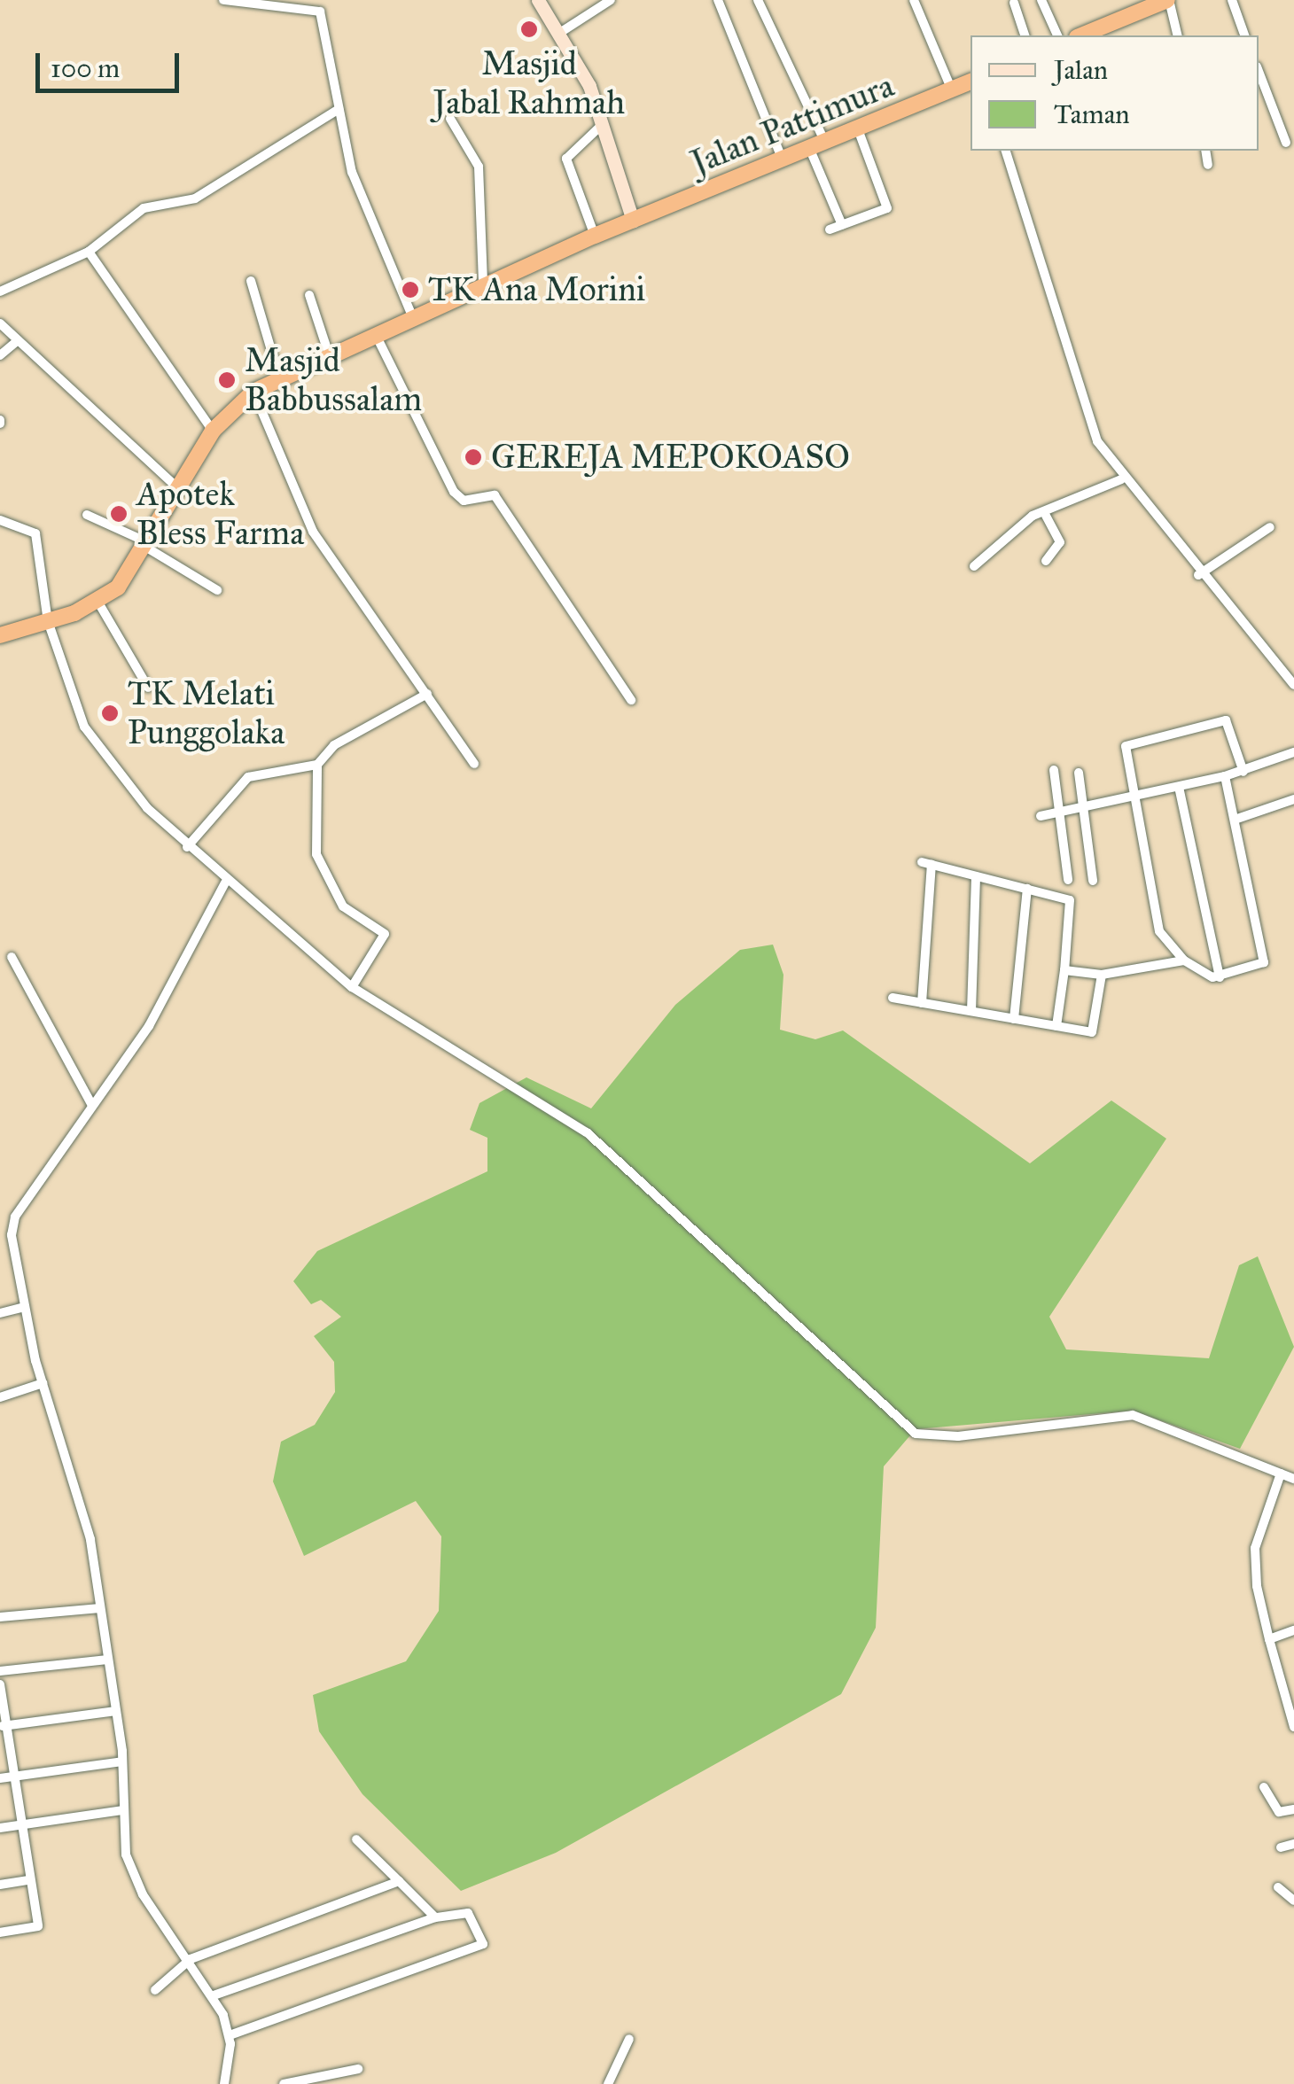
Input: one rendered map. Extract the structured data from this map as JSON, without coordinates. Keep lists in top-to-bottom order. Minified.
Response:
{"streets":{"highway":["Jalan Pattimura"]},"places":["Masjid Jabal Rahmah","TK Ana Morini","Masjid Babbussalam","GEREJA MEPOKOASO","Apotek Bless Farma","TK Melati Punggolaka"],"legend":["Jalan","Taman"],"scale_bar":"100 m"}
